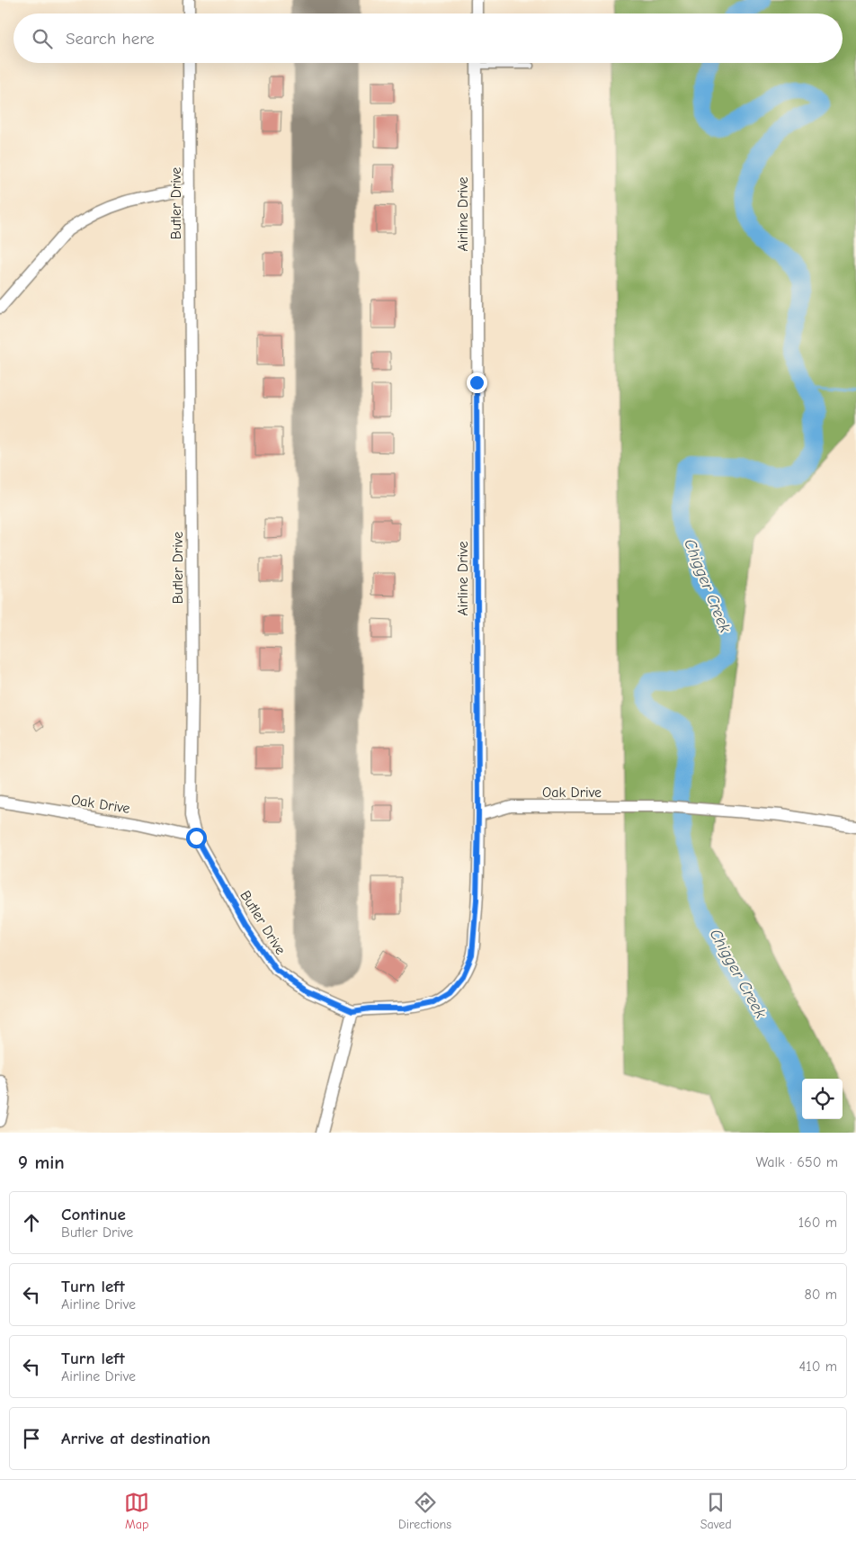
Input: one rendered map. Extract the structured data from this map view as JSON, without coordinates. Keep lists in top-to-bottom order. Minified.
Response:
{"streets":{"street":["Butler Drive","Airline Drive","Oak Drive"]},"crossings":[["Butler Drive","Airline Drive"],["Butler Drive","Oak Drive"],["Airline Drive","Oak Drive"]],"water":["Chigger Creek"],"page":{"search":"Search here","heading":["9 min","Walk · 650 m"],"list":[["Continue","Butler Drive","160 m"],["Turn left","Airline Drive","80 m"],["Turn left","Airline Drive","410 m"],"Arrive at destination"],"nav":["Map","Directions","Saved"]}}
